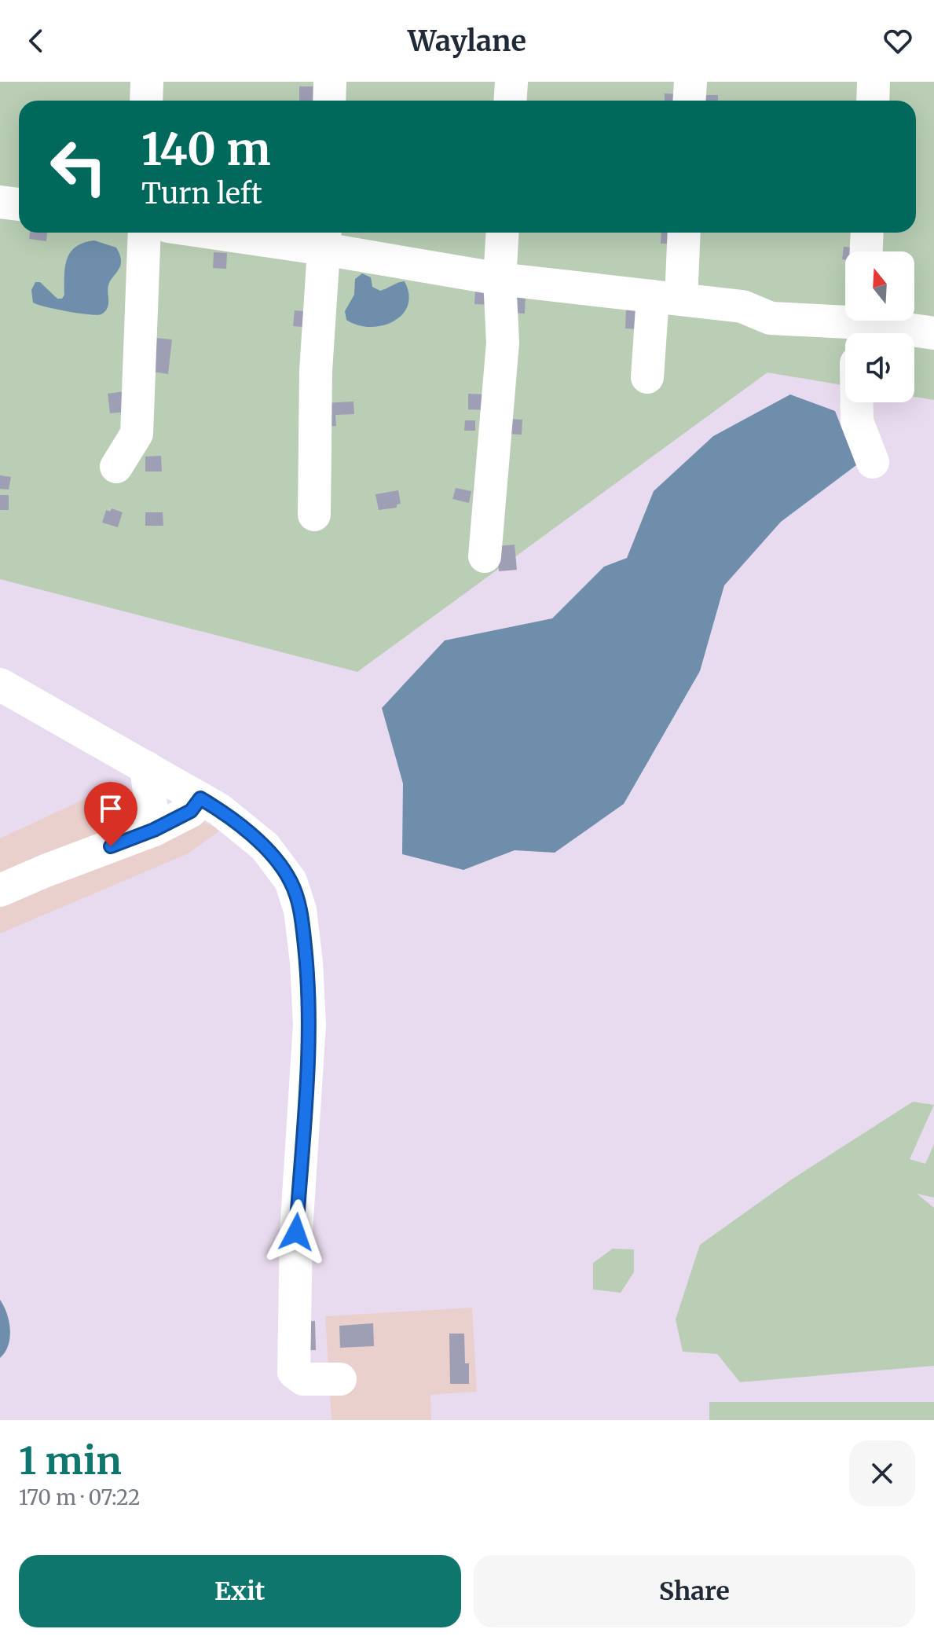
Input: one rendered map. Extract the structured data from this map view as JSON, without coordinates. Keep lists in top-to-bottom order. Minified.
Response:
{"north":"top","page":{"header":"Waylane","turn":["140 m","Turn left"],"heading":["1 min","170 m · 07:22"],"buttons":["Exit","Share"]}}
